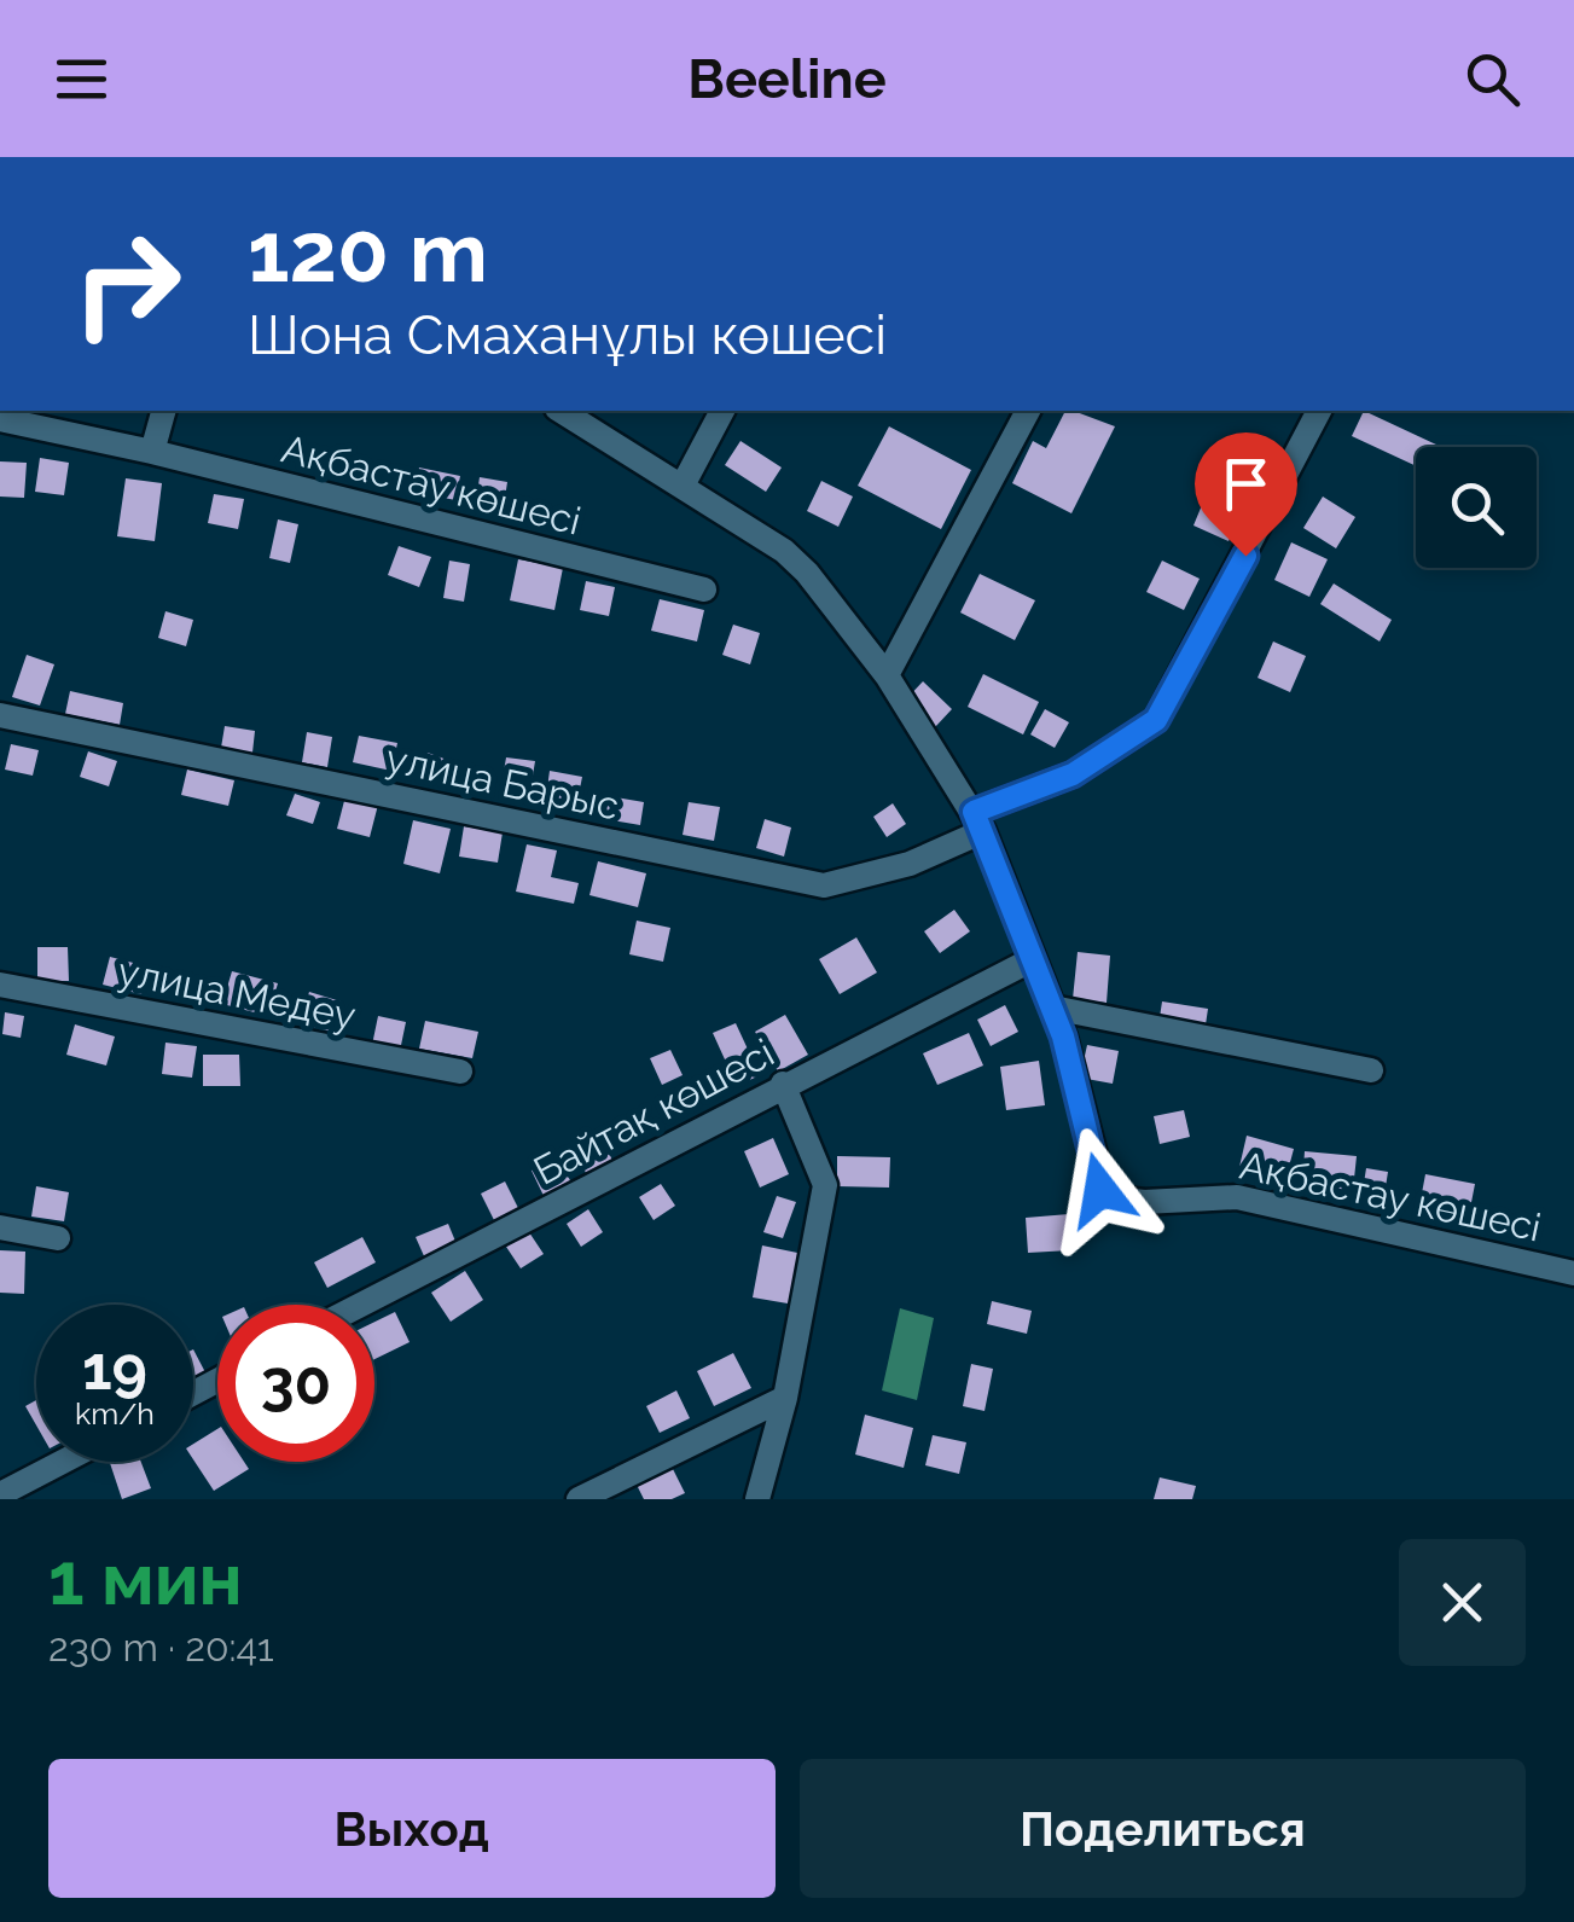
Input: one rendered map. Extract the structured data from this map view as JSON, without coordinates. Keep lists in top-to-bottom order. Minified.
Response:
{"streets":{"street":["Ақбастау көшесі","улица Барыс","улица Медеу","Байтақ көшесі"]},"crossings":[["Ақбастау көшесі","улица Барыс"],["Ақбастау көшесі","Байтақ көшесі"]],"page":{"header":"Beeline","turn":["120 m","Шона Смаханұлы көшесі"],"speed":"19 km/h","limit":"30","heading":["1 мин","230 m · 20:41"],"buttons":["Выход","Поделиться"]}}
